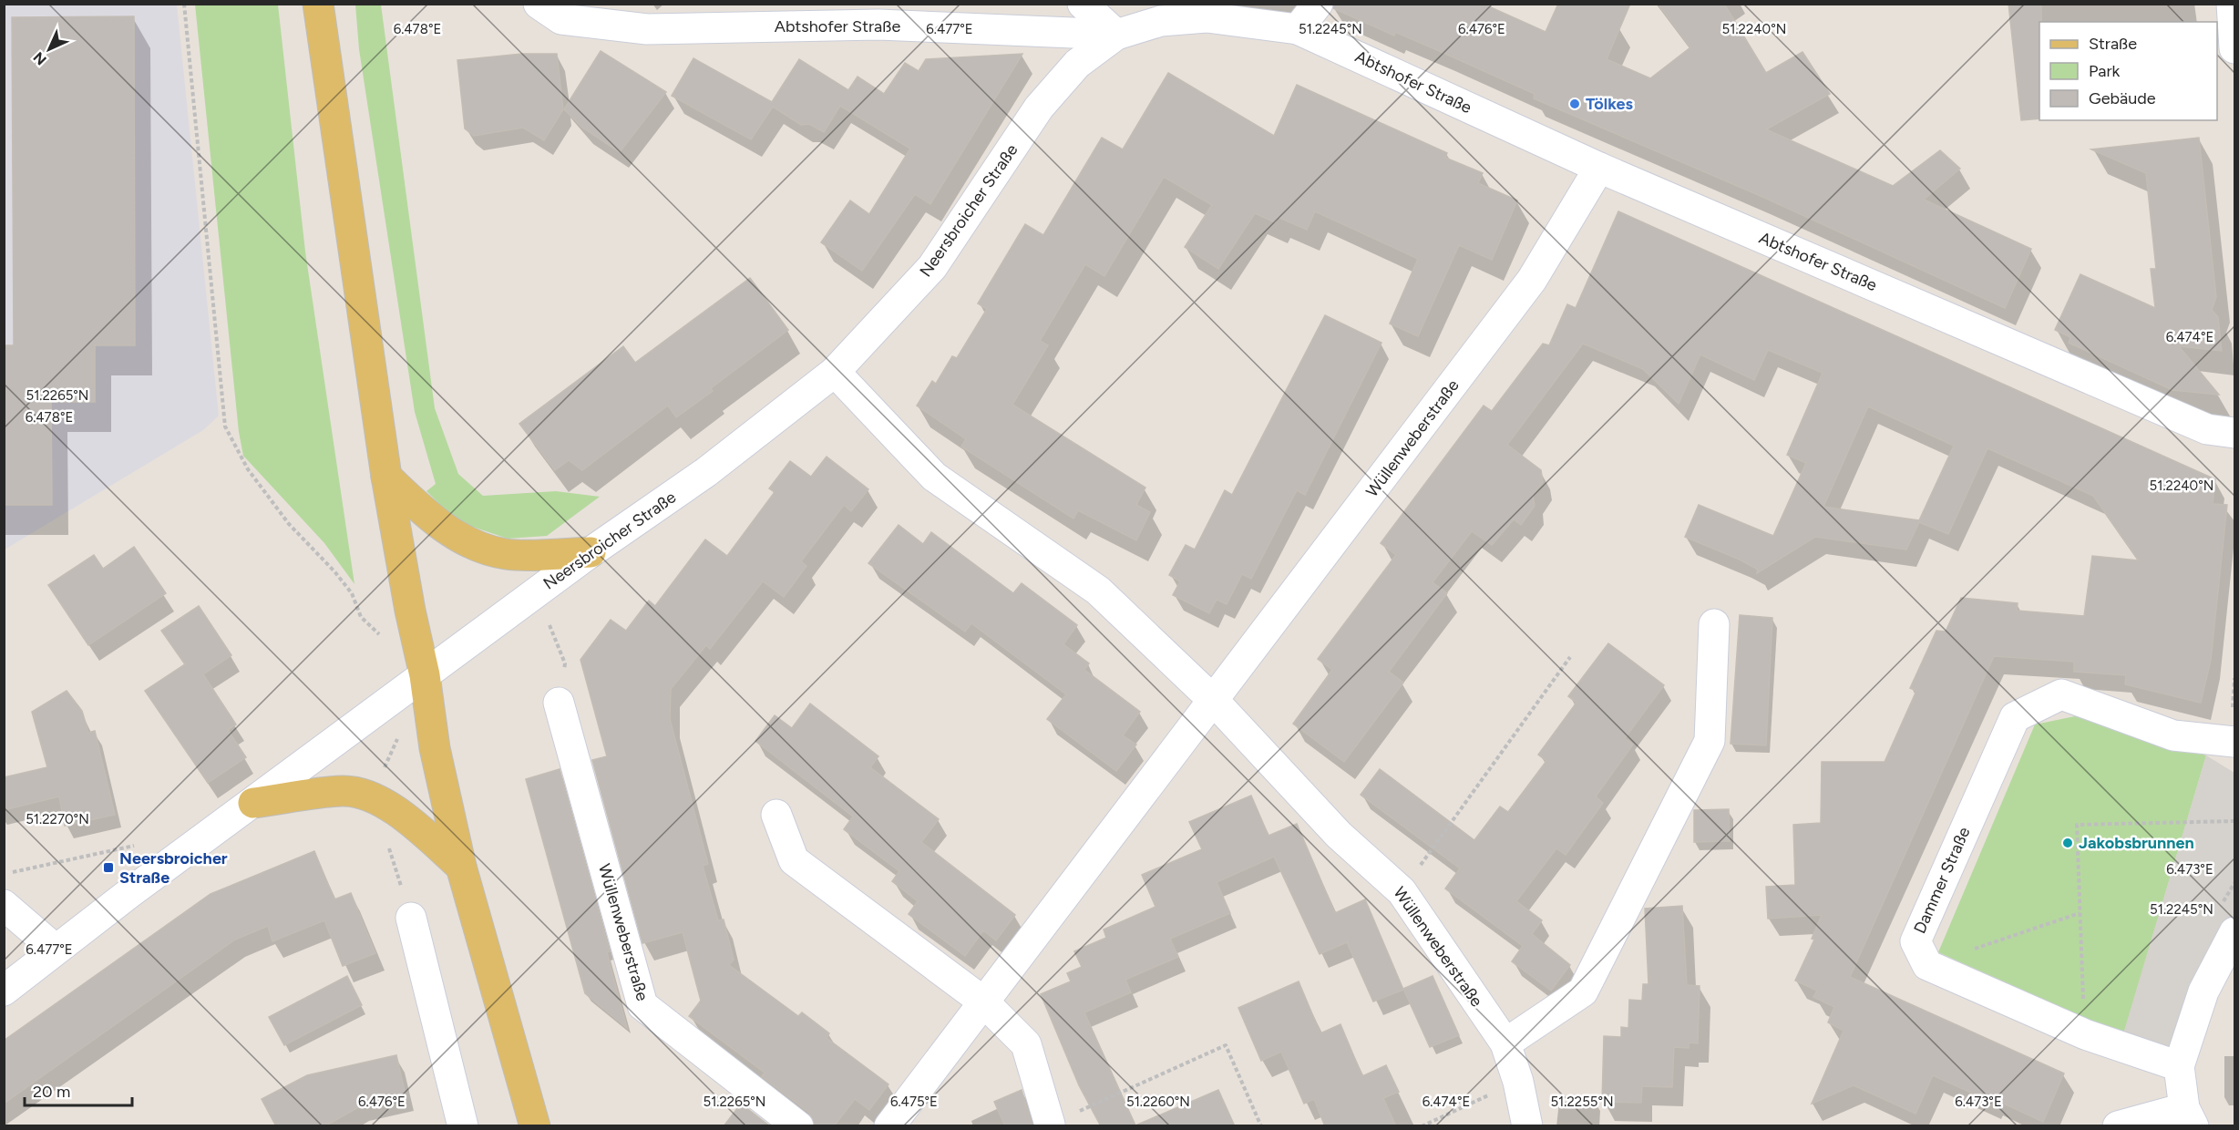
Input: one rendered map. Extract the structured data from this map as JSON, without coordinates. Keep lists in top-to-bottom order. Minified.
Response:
{"streets":{"street":["Abtshofer Straße","Neersbroicher Straße","Wüllenweberstraße","Dammer Straße"]},"crossings":[["Abtshofer Straße","Neersbroicher Straße"],["Abtshofer Straße","Wüllenweberstraße"],["Neersbroicher Straße","Wüllenweberstraße"]],"places":{"other":["Tölkes","Jakobsbrunnen"],"transit":["Neersbroicher Straße"]},"legend":["Straße","Park","Gebäude"],"scale_bar":"20 m","north":"bottom left","coordinates":["51.2240°N","6.478°E","6.477°E","51.2245°N","6.476°E","6.474°E","51.2265°N","51.2270°N","6.473°E","6.475°E","51.2260°N","51.2255°N"]}
